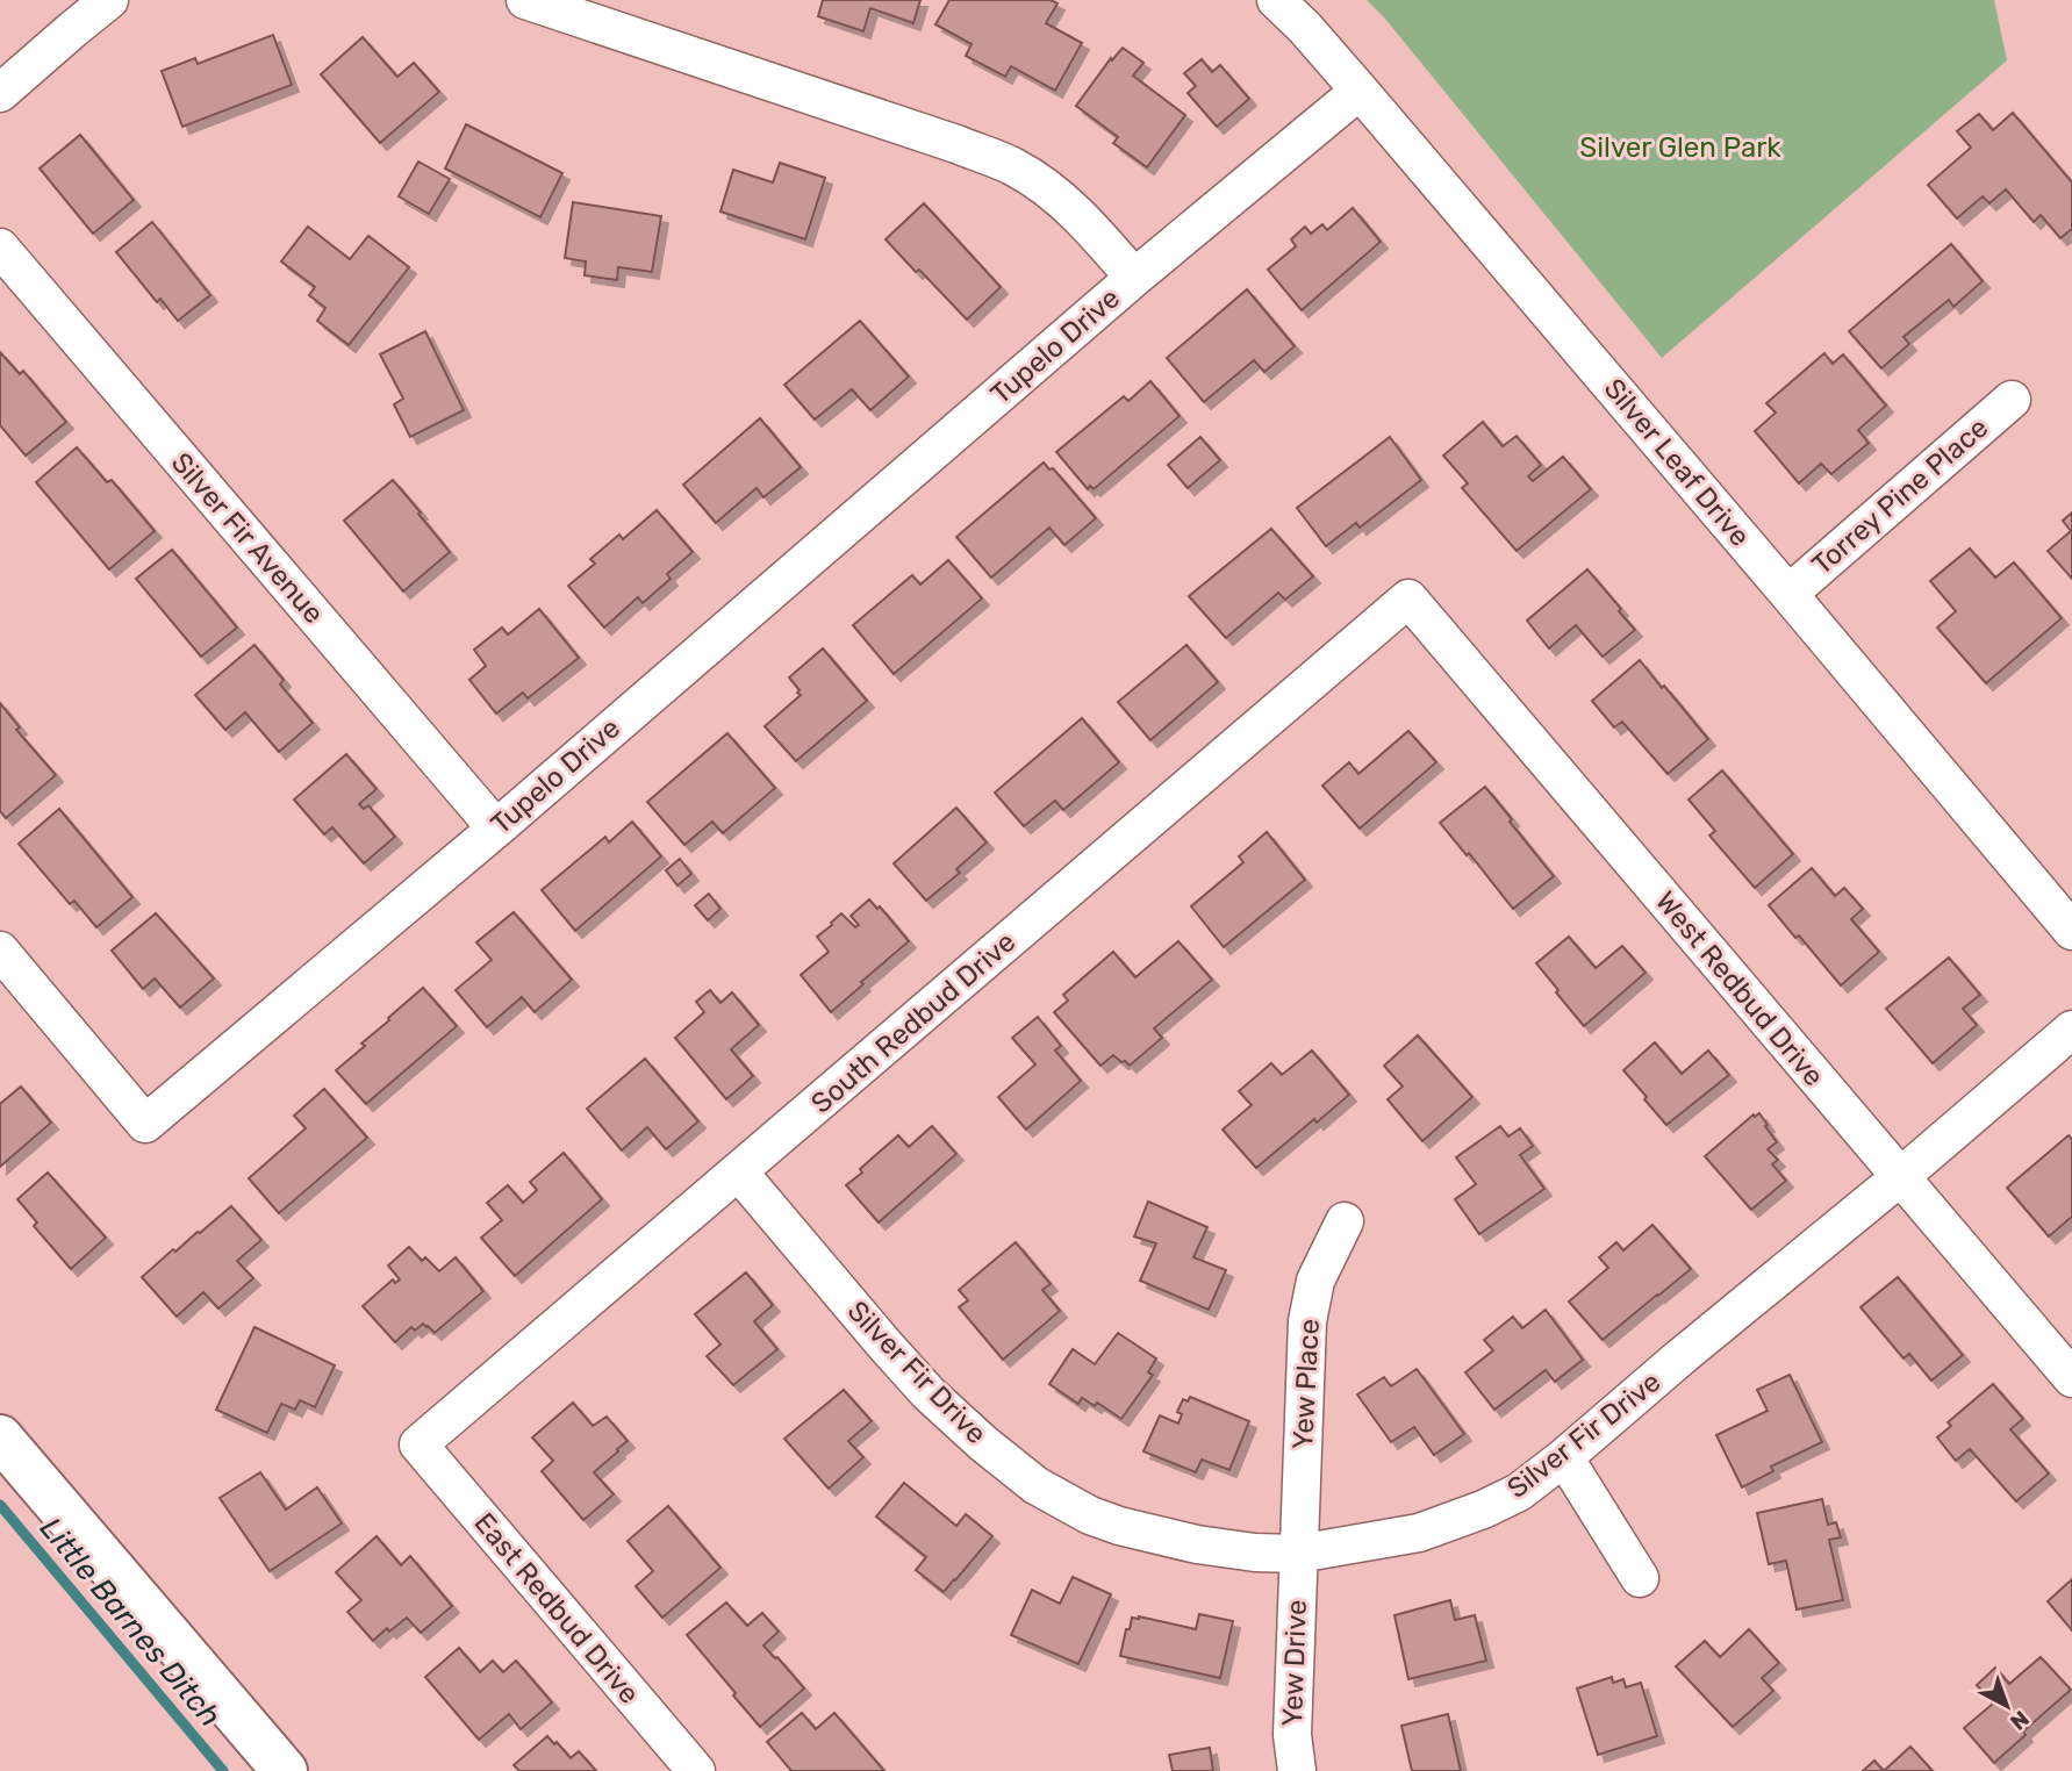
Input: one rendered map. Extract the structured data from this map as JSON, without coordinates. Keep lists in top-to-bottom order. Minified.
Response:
{"streets":{"street":["Tupelo Drive","Silver Leaf Drive","Torrey Pine Place","Silver Fir Avenue","West Redbud Drive","South Redbud Drive","Silver Fir Drive","Yew Place","East Redbud Drive","Yew Drive"]},"crossings":[["Tupelo Drive","Silver Leaf Drive"],["Tupelo Drive","Silver Fir Avenue"],["Silver Leaf Drive","Torrey Pine Place"],["West Redbud Drive","South Redbud Drive"],["West Redbud Drive","Silver Fir Drive"],["South Redbud Drive","Silver Fir Drive"],["South Redbud Drive","East Redbud Drive"],["Silver Fir Drive","Yew Place"],["Silver Fir Drive","Yew Drive"],["Yew Place","Yew Drive"]],"water":["Little Barnes Ditch"],"parks":["Silver Glen Park"],"north":"bottom right"}
